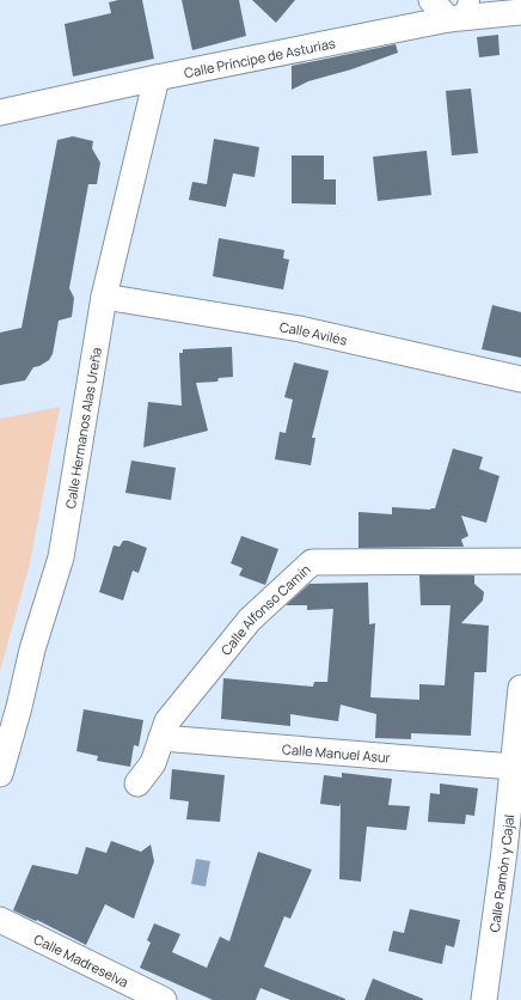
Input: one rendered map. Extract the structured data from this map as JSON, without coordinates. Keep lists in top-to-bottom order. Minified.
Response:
{"streets":{"street":["Calle Príncipe de Asturias","Calle Avilés","Calle Hermanos Alas Ureña","Calle Alfonso Camín","Calle Manuel Asur","Calle Ramón y Cajal","Calle Madreselva"]},"crossings":[["Calle Príncipe de Asturias","Calle Hermanos Alas Ureña"],["Calle Avilés","Calle Hermanos Alas Ureña"],["Calle Alfonso Camín","Calle Manuel Asur"],["Calle Manuel Asur","Calle Ramón y Cajal"]]}
